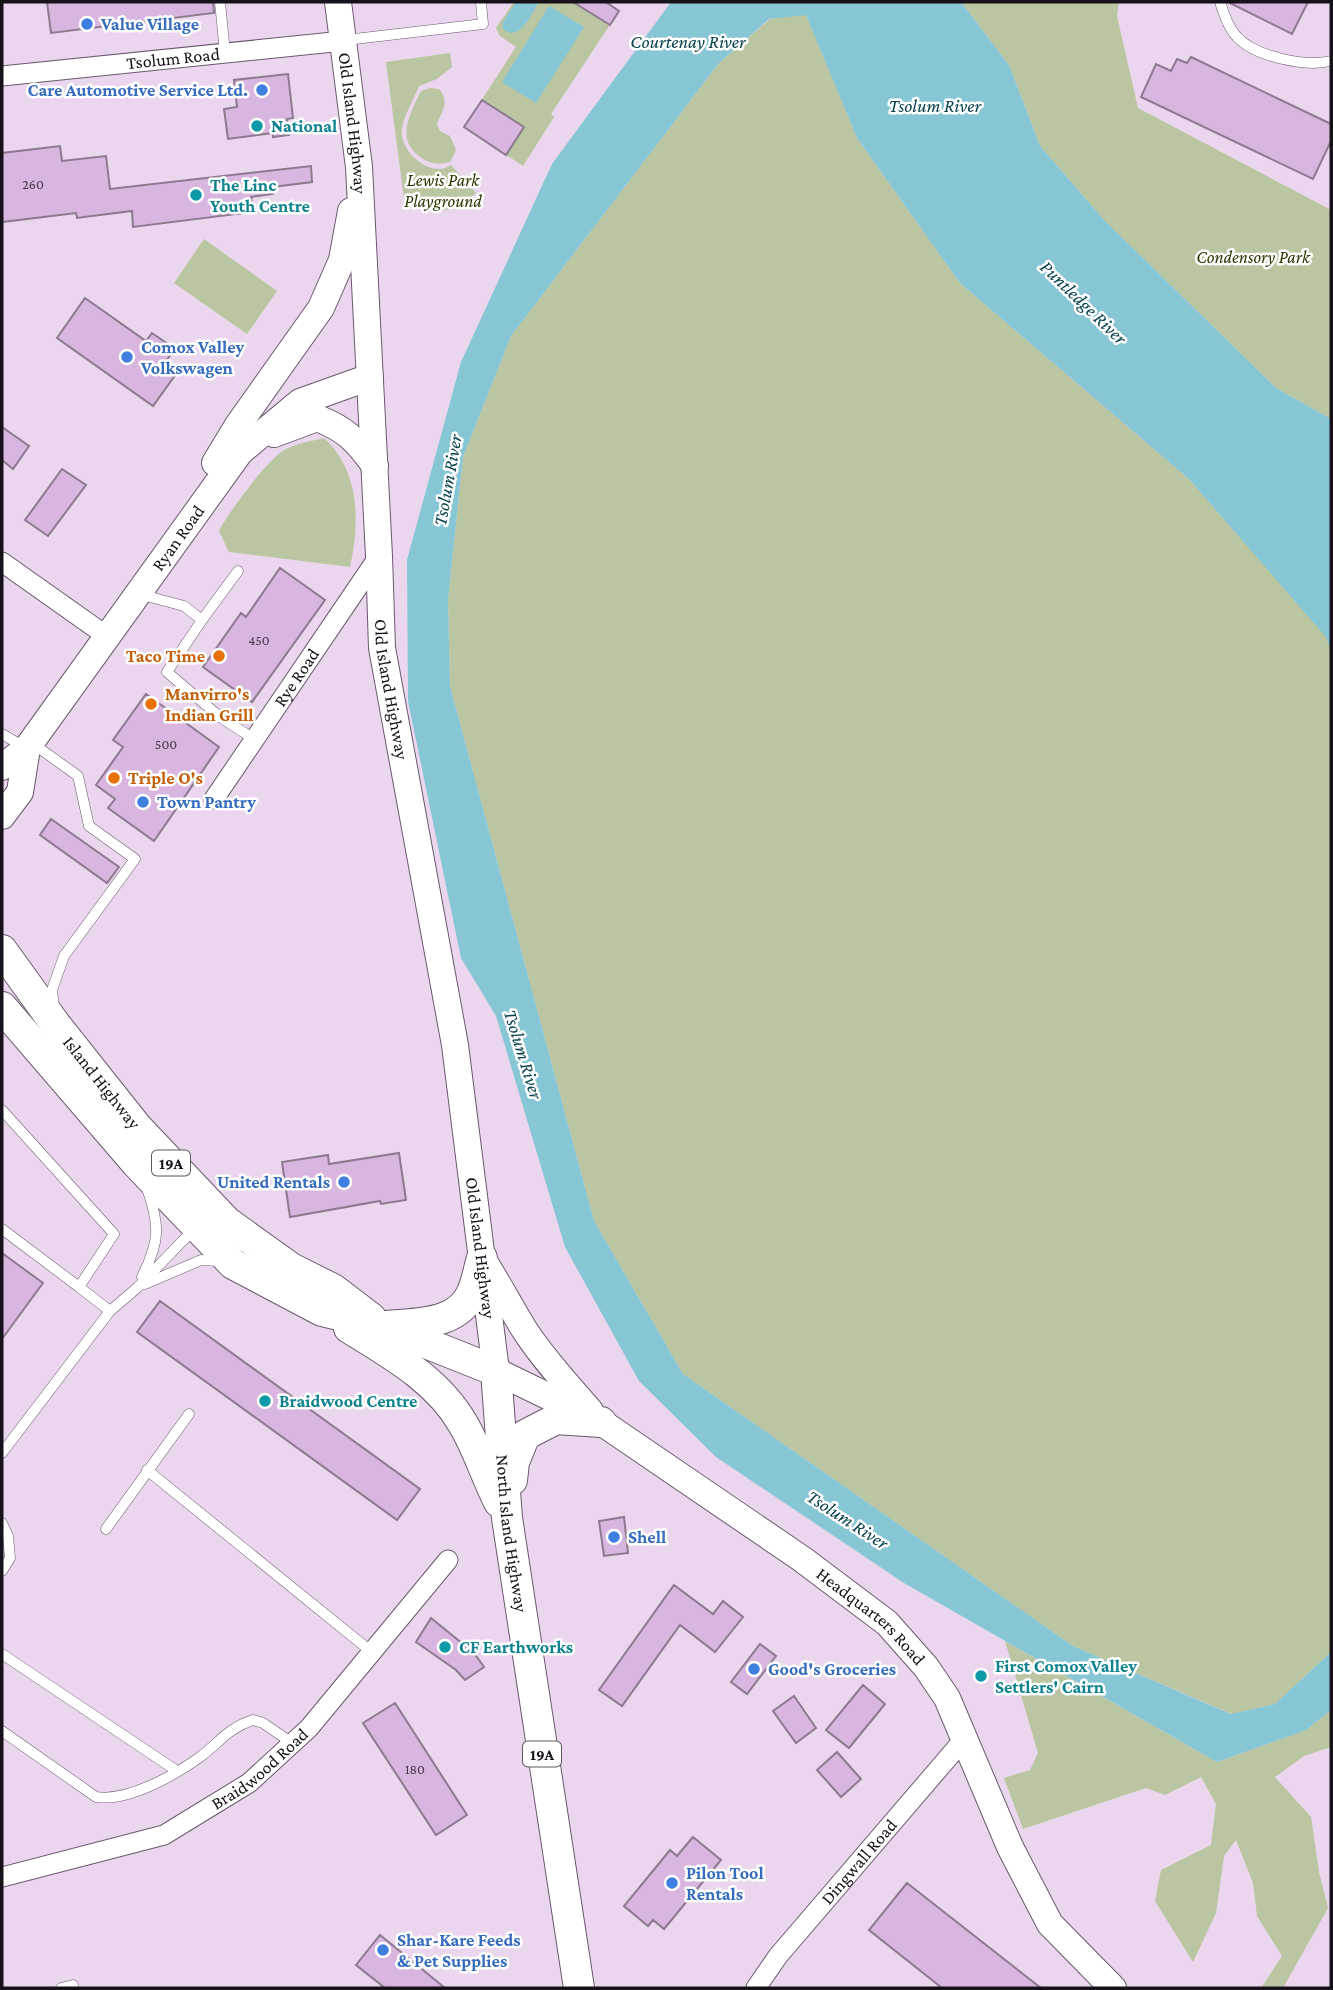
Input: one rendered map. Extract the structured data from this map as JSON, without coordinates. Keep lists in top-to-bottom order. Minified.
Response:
{"streets":{"main road":["Old Island Highway","Ryan Road","Island Highway","19A","North Island Highway","Headquarters Road"],"street":["Tsolum Road","Rye Road","Braidwood Road","Dingwall Road"]},"crossings":[["Tsolum Road","Old Island Highway"],["Old Island Highway","Ryan Road"],["Old Island Highway","Rye Road"],["Old Island Highway","Island Highway"],["Old Island Highway","North Island Highway"],["Old Island Highway","Headquarters Road"],["Island Highway","North Island Highway"],["Island Highway","Headquarters Road"],["North Island Highway","Headquarters Road"],["Headquarters Road","Dingwall Road"]],"water":["Courtenay River","Tsolum River","Puntledge River"],"parks":["Lewis Park Playground","Condensory Park"],"places":["Value Village","Care Automotive Service Ltd.","National","The Linc Youth Centre","Comox Valley Volkswagen","Taco Time","Manvirro's Indian Grill","Triple O's","Town Pantry","United Rentals","Braidwood Centre","Shell","CF Earthworks","Good's Groceries","First Comox Valley Settlers' Cairn","Pilon Tool Rentals","Shar-Kare Feeds & Pet Supplies"],"house_numbers":["260","450","500","180"]}
